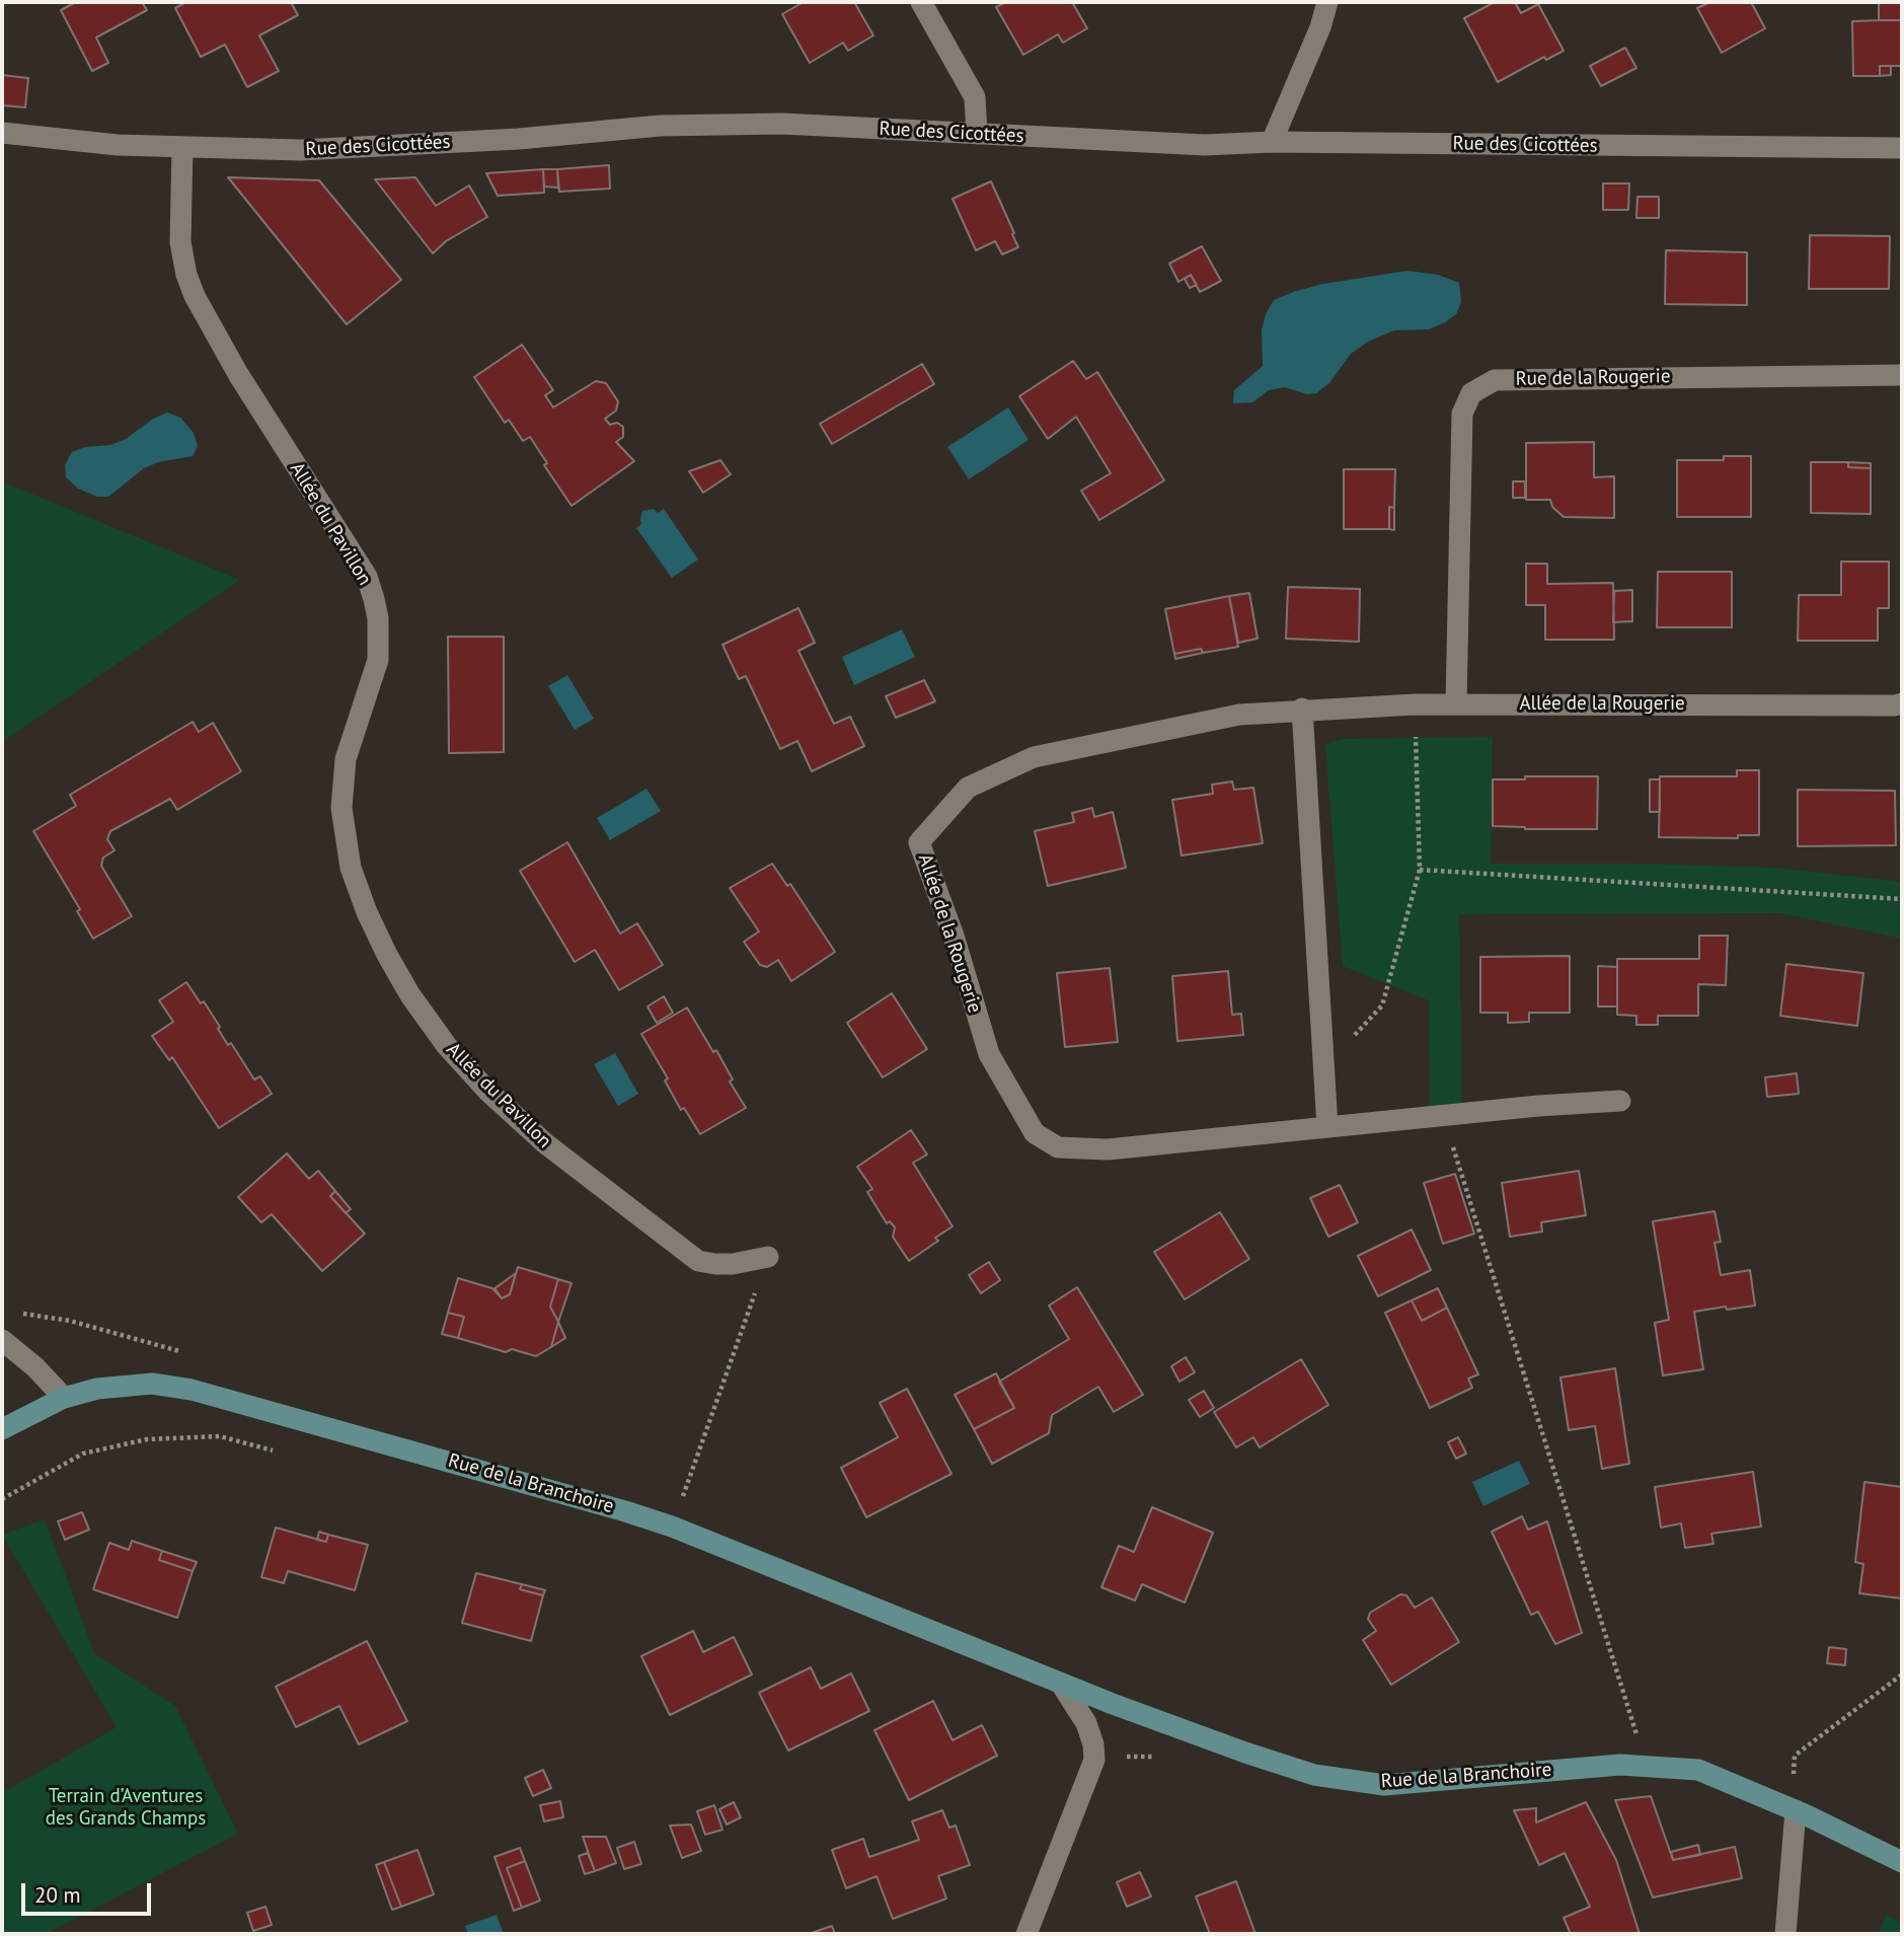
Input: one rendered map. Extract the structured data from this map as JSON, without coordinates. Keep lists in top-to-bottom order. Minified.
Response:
{"streets":{"main road":["Rue de la Branchoire"],"street":["Rue des Cicottées","Rue de la Rougerie","Allée du Pavillon","Allée de la Rougerie"]},"crossings":[["Rue des Cicottées","Allée du Pavillon"],["Rue de la Rougerie","Allée de la Rougerie"]],"parks":["Terrain d’Aventures des Grands Champs"],"scale_bar":"20 m"}
